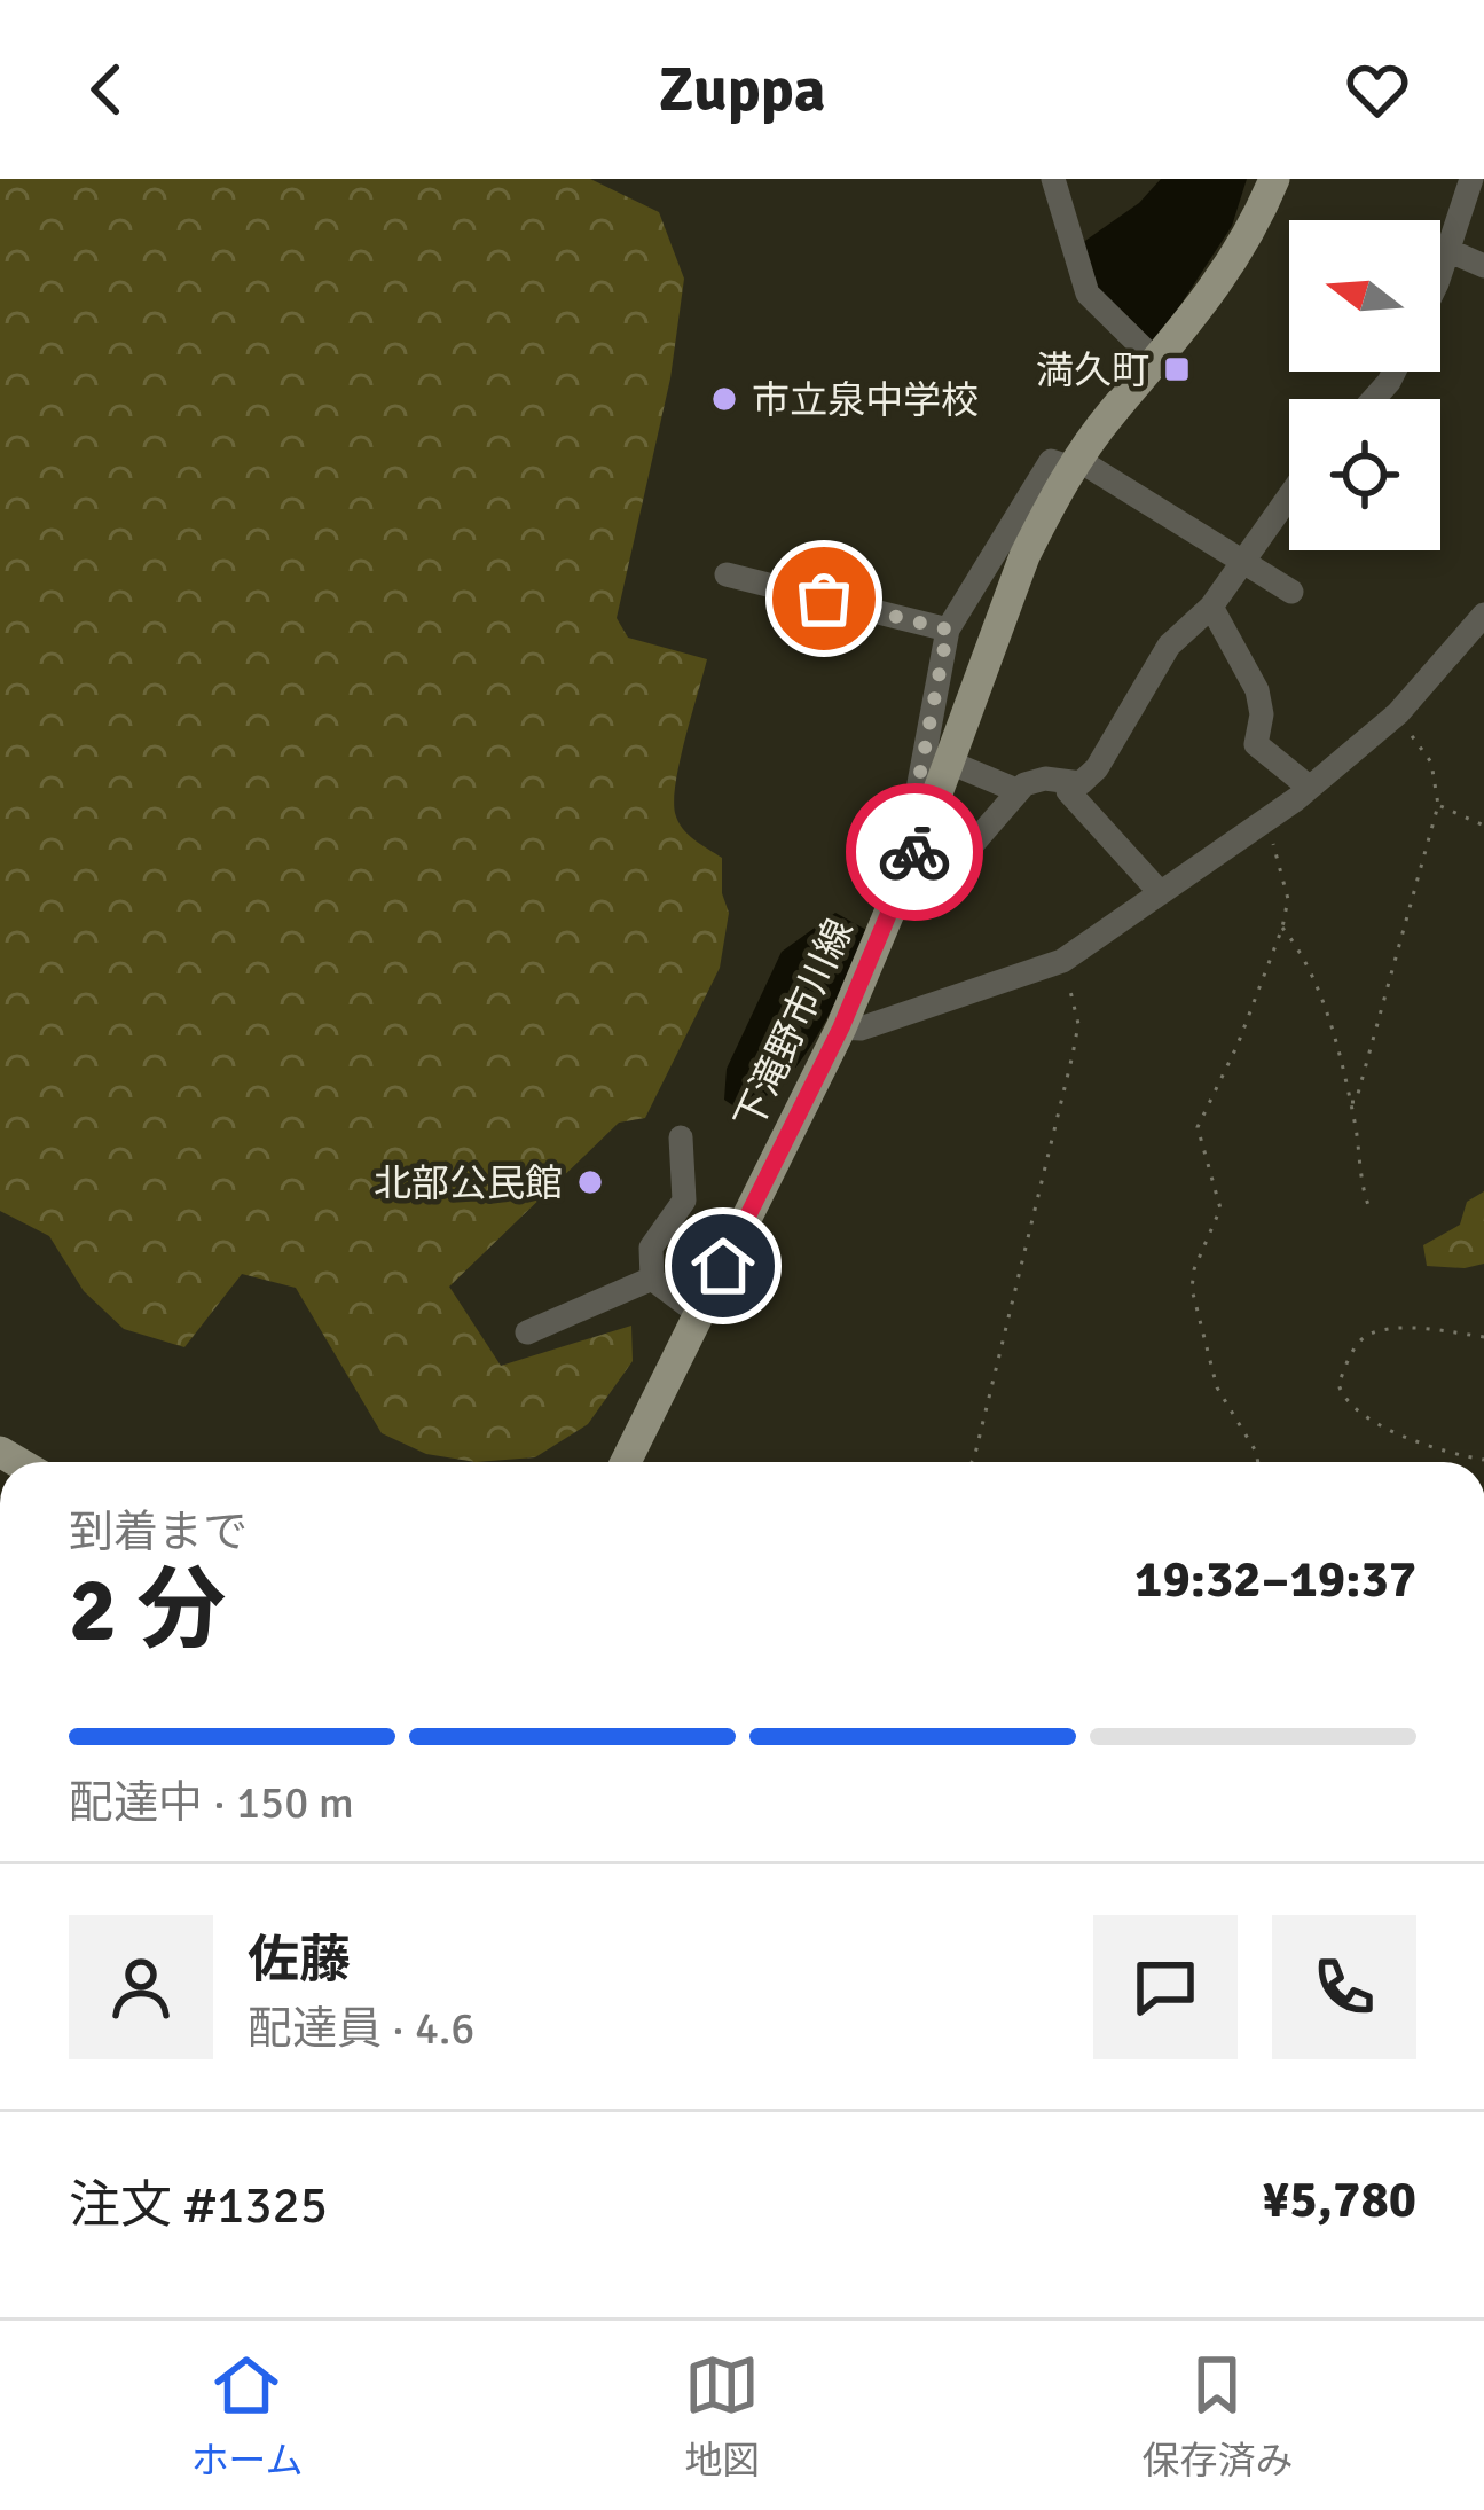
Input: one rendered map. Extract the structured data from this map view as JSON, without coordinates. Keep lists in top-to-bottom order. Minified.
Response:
{"streets":{"main road":["下滝野市川線"]},"places":{"transit":["満久町"],"other":["市立泉中学校","北部公民館"]},"north":"left","page":{"header":"Zuppa","heading":["2 分","到着まで","19:32–19:37"],"panel":["佐藤","配達員 · 4.6","注文 #1325","¥5,780"],"bar":"配達中 · 150 m","tabs":["ホーム","地図","保存済み"]}}
